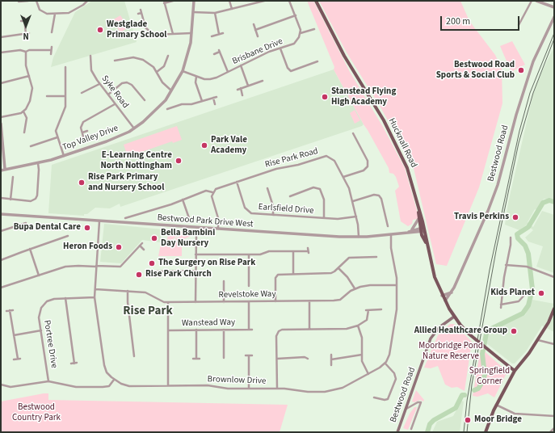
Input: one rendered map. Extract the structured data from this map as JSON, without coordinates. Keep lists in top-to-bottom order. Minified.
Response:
{"streets":{"main road":["Hucknall Road","Bestwood Road"],"street":["Brisbane Drive","Syke Road","Top Valley Drive","Rise Park Road","Earlsfield Drive","Bestwood Park Drive West","Revelstoke Way","Wanstead Way","Portree Drive","Brownlow Drive"]},"crossings":[["Brisbane Drive","Top Valley Drive"],["Syke Road","Top Valley Drive"],["Hucknall Road","Bestwood Road"],["Hucknall Road","Bestwood Park Drive West"],["Rise Park Road","Earlsfield Drive"],["Rise Park Road","Bestwood Park Drive West"],["Bestwood Park Drive West","Brownlow Drive"],["Revelstoke Way","Brownlow Drive"],["Portree Drive","Brownlow Drive"]],"districts":["Rise Park"],"parks":["Moorbridge Pond Nature Reserve","Springfield Corner","Bestwood Country Park"],"places":["Westglade Primary School","Bestwood Road Sports & Social Club","Stanstead Flying High Academy","Park Vale Academy","E-Learning Centre North Nottingham","Rise Park Primary and Nursery School","Travis Perkins","Bupa Dental Care","Bella Bambini Day Nursery","Heron Foods","The Surgery on Rise Park","Rise Park Church","Kids Planet","Allied Healthcare Group","Moor Bridge"],"scale_bar":"200 m","north":"bottom"}
